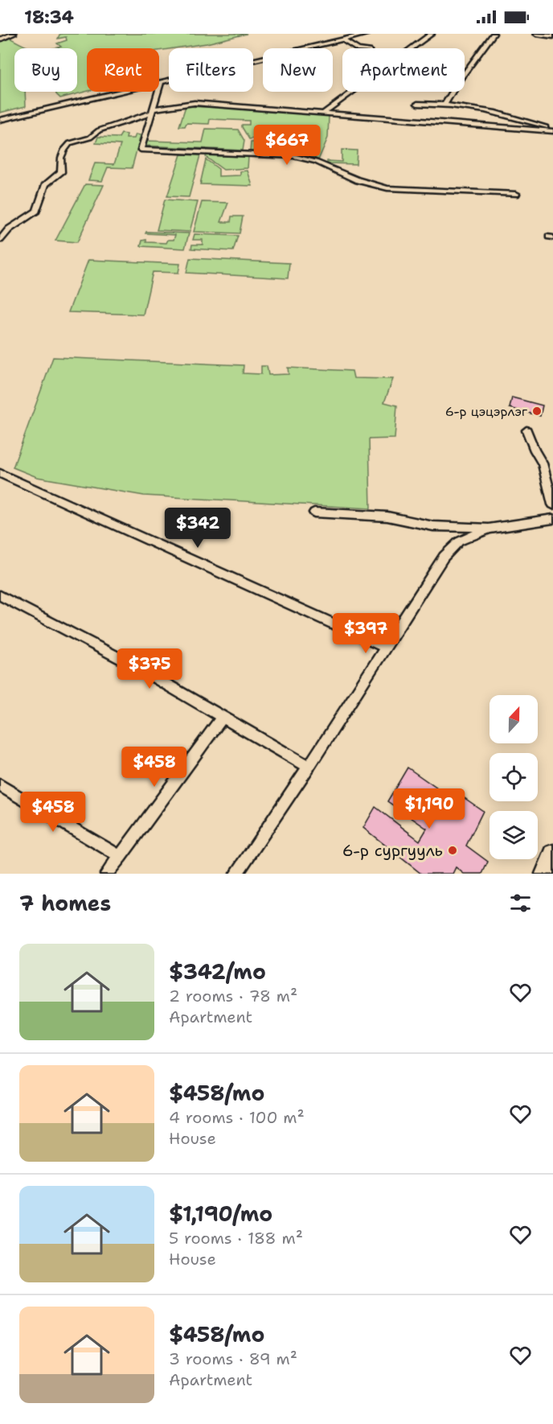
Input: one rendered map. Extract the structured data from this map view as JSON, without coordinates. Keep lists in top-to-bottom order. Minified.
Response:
{"places":["6-р цэцэрлэг","6-р сургууль"],"north":"top","page":{"status":"18:34","chip":["Buy","Rent","Filters","New","Apartment"],"price":["$667","$342","$397","$375","$458","$1,190","$458"],"heading":"7 homes","list":[{"name":"$342/mo","note":"2 rooms · 78 m² · Apartment"},{"name":"$458/mo","note":"4 rooms · 100 m² · House"},{"name":"$1,190/mo","note":"5 rooms · 188 m² · House"},{"name":"$458/mo","note":"3 rooms · 89 m² · Apartment"}]}}
